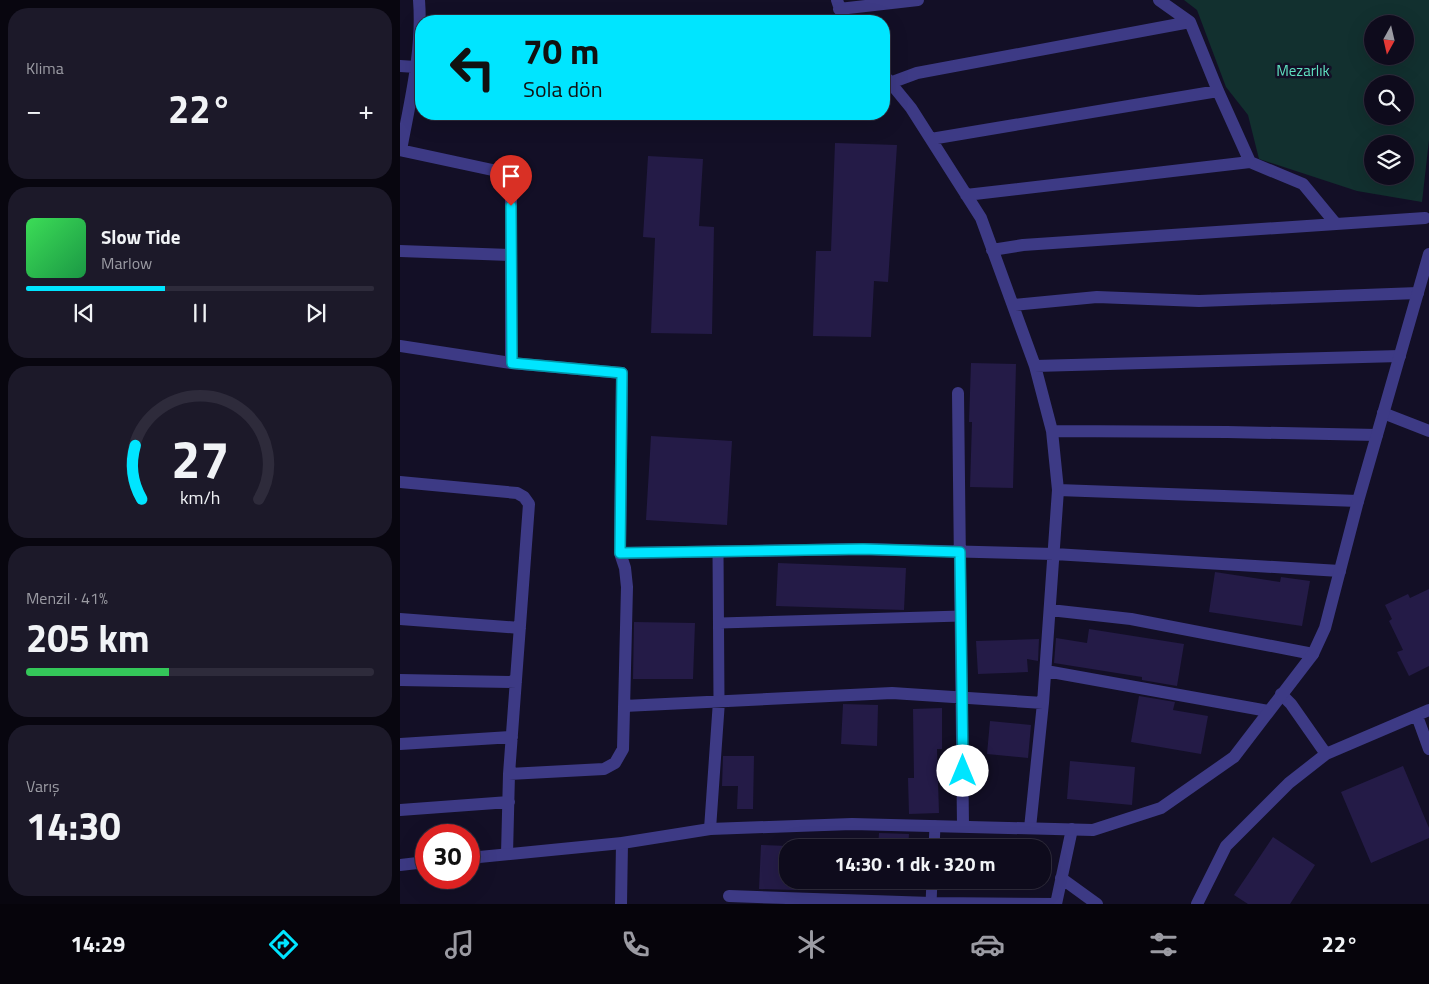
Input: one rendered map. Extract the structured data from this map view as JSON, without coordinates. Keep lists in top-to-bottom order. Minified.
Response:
{"parks":["Mezarlık"],"north":"bottom","page":{"tile":["Klima",["Menzil · 41%","205 km"],["Varış","14:30"]],"turn":["70 m","Sola dön"],"heat":["−","22°","+"],"song":["Slow Tide","Marlow"],"limit":"30","trip":"14:30 · 1 dk · 320 m","tabs":["14:29","22°"],"gauge":["27","km/h"]}}
